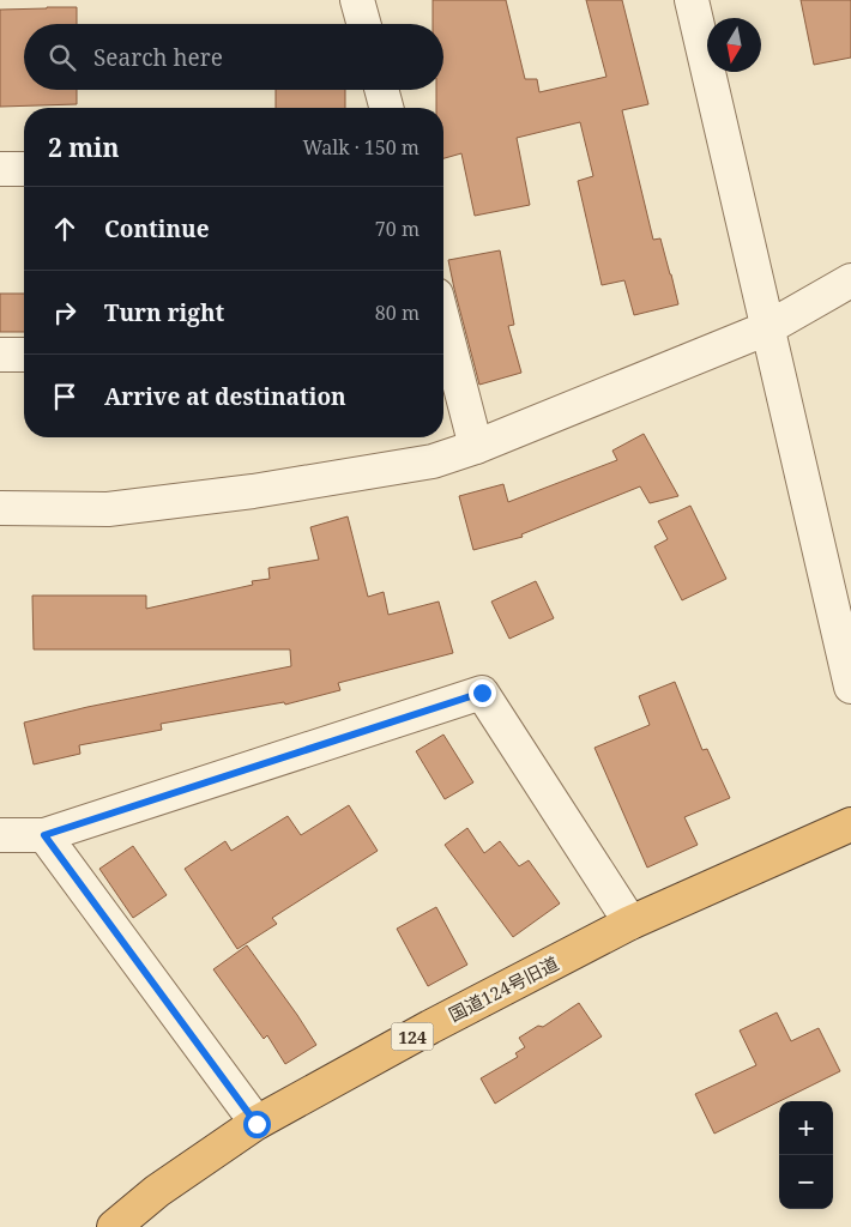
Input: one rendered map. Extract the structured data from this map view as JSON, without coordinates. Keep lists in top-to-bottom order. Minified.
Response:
{"streets":{"highway":["国道124号旧道","124"]},"north":"bottom","page":{"search":"Search here","heading":["2 min","Walk · 150 m"],"list":[["Continue","70 m"],["Turn right","80 m"],"Arrive at destination"],"map_buttons":["+","−"]}}
